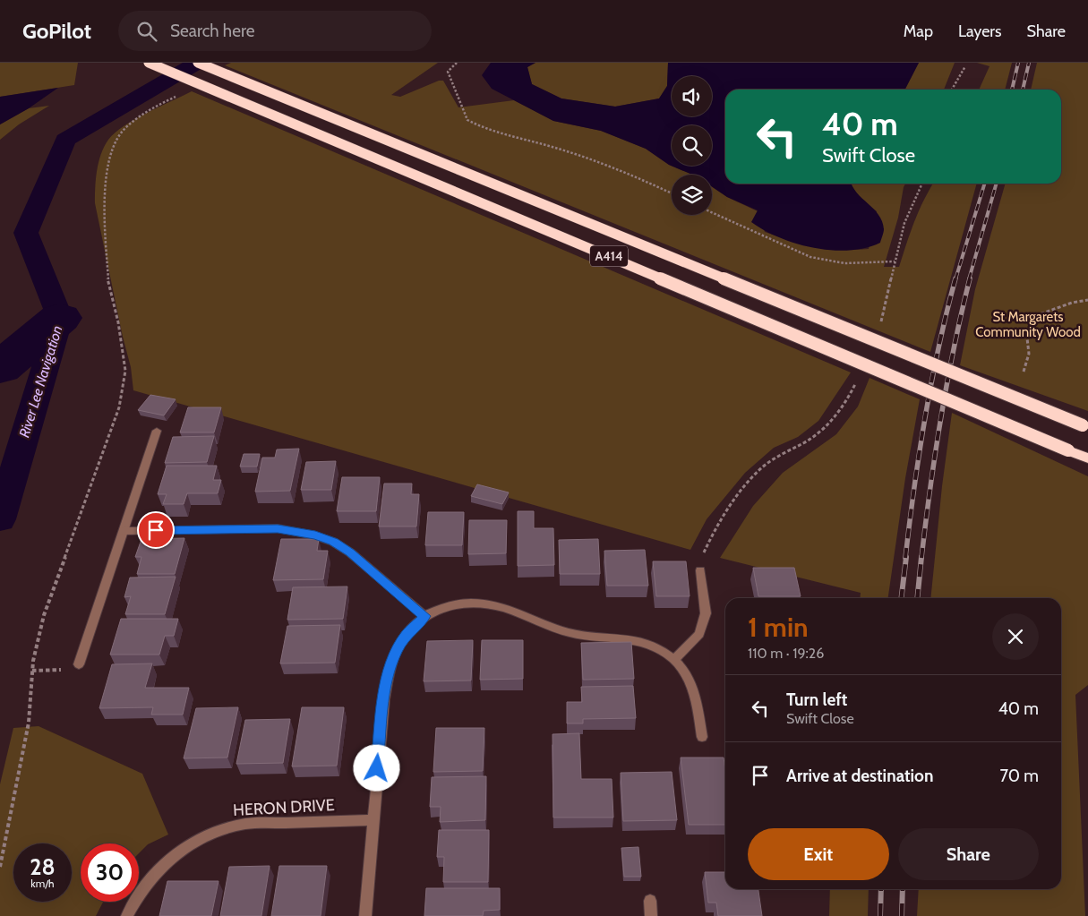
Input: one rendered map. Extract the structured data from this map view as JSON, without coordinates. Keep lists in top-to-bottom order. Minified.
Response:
{"streets":{"highway":["A414"],"street":["HERON DRIVE"]},"water":["River Lee Navigation"],"parks":["St Margarets Community Wood"],"page":{"header":"GoPilot","search":"Search here","nav":["Map","Layers","Share"],"turn":["40 m","Swift Close"],"heading":["1 min","110 m · 19:26"],"list":[{"name":"Turn left","note":"Swift Close","value":"40 m"},{"name":"Arrive at destination","value":"70 m"}],"buttons":["Exit","Share"],"speed":"28 km/h","limit":"30"}}
